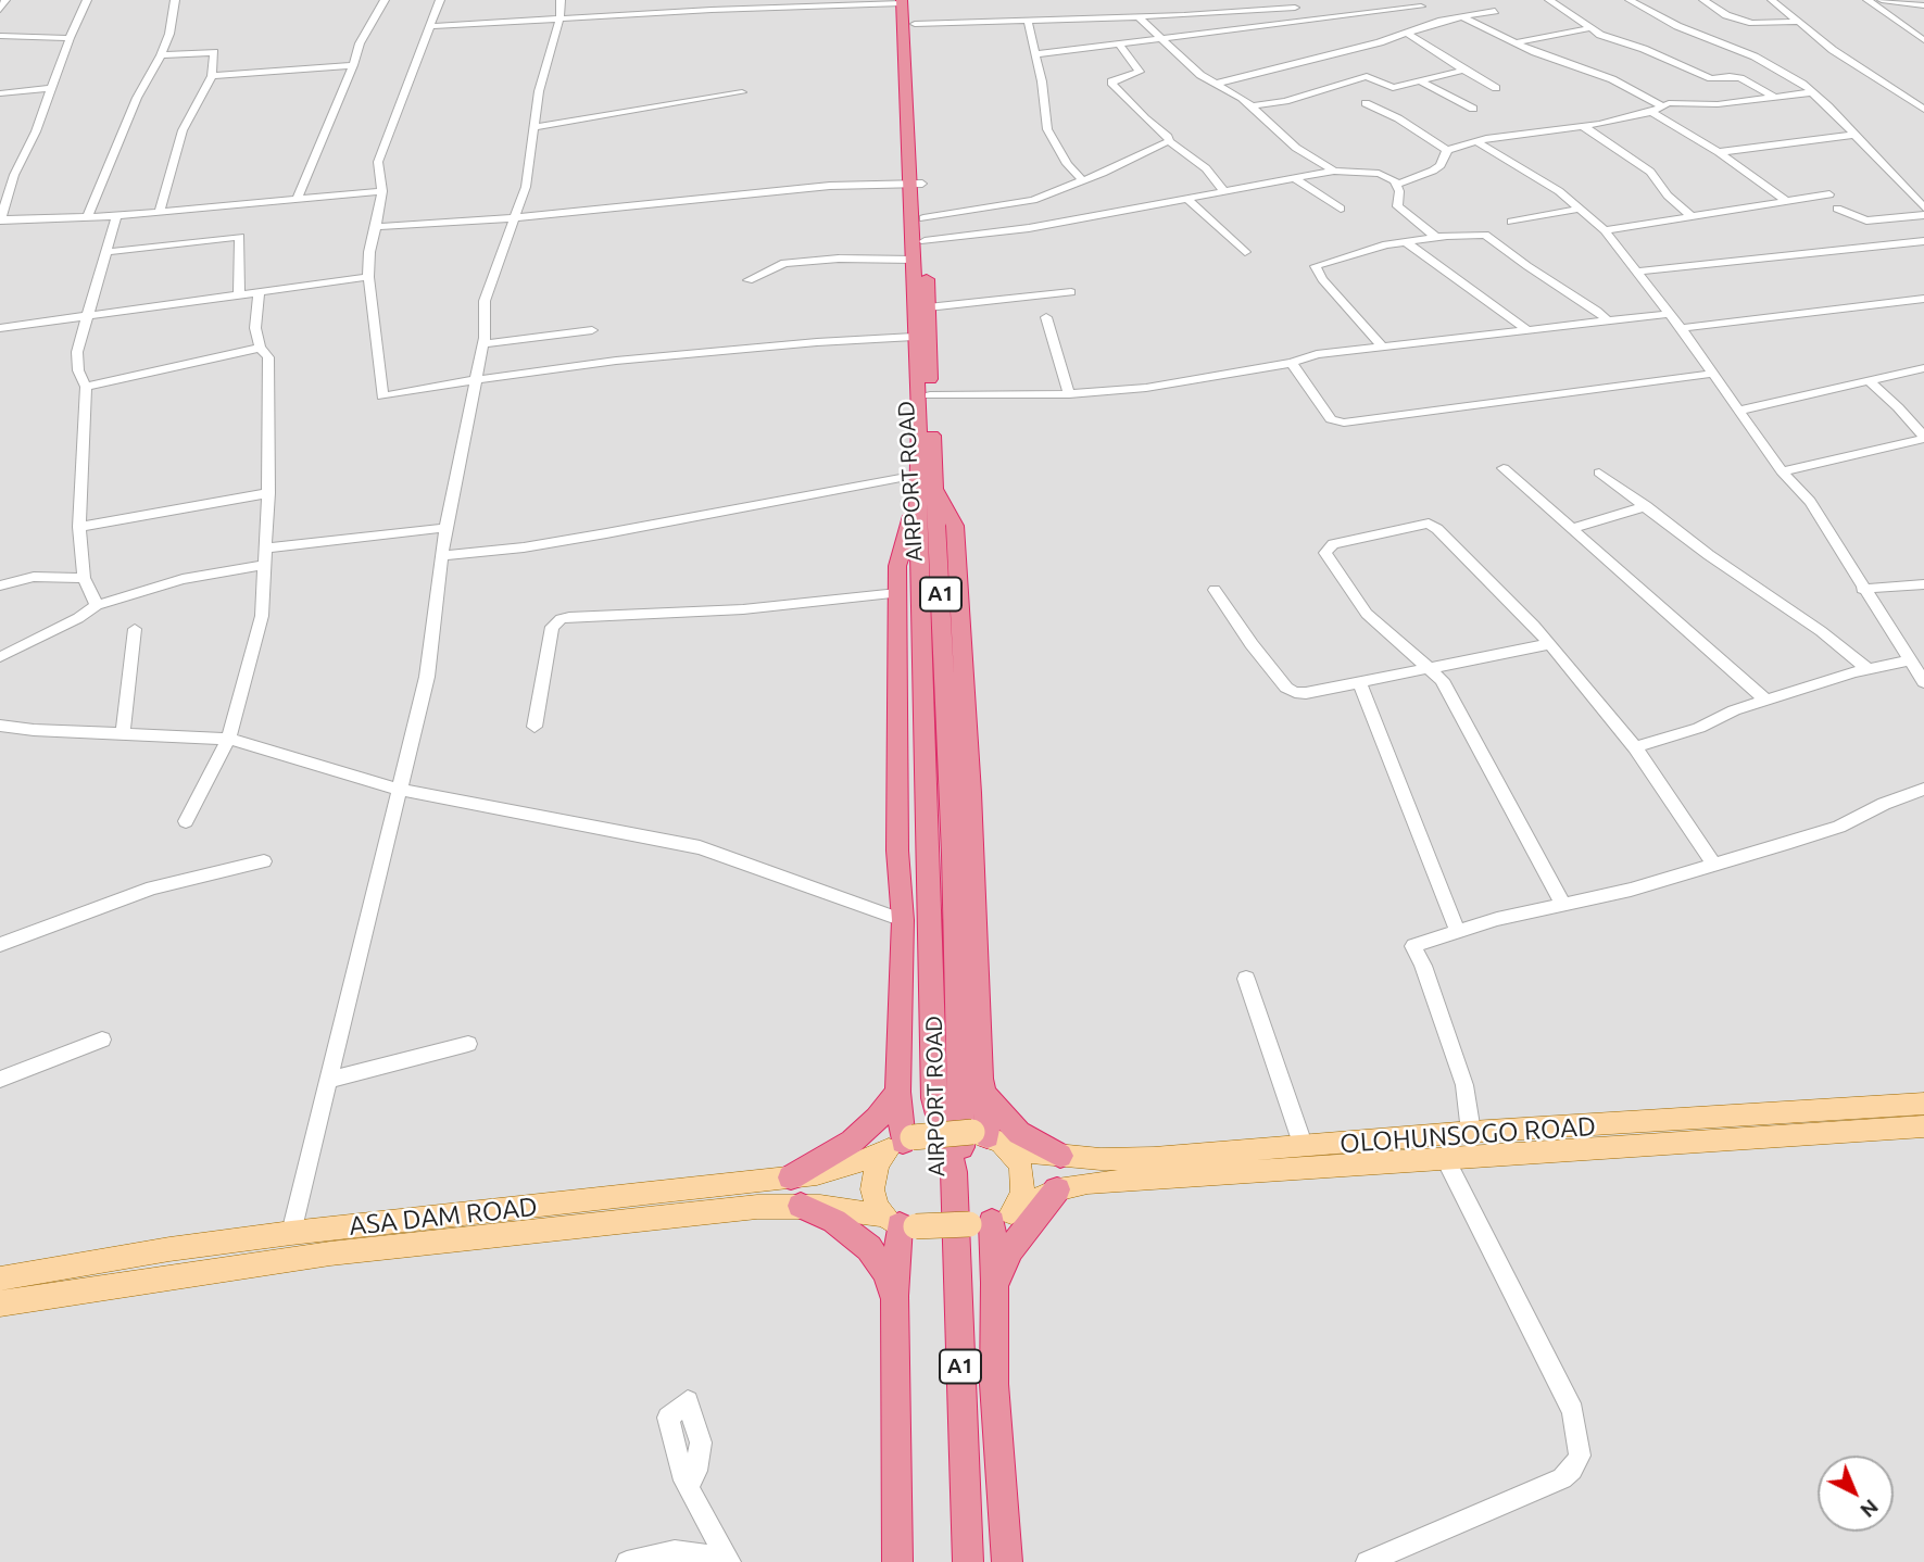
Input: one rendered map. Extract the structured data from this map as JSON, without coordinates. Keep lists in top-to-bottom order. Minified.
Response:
{"streets":{"highway":["AIRPORT ROAD","A1"],"main road":["OLOHUNSOGO ROAD","ASA DAM ROAD"]},"crossings":[["AIRPORT ROAD","A1"],["OLOHUNSOGO ROAD","ASA DAM ROAD"]],"north":"bottom right"}
